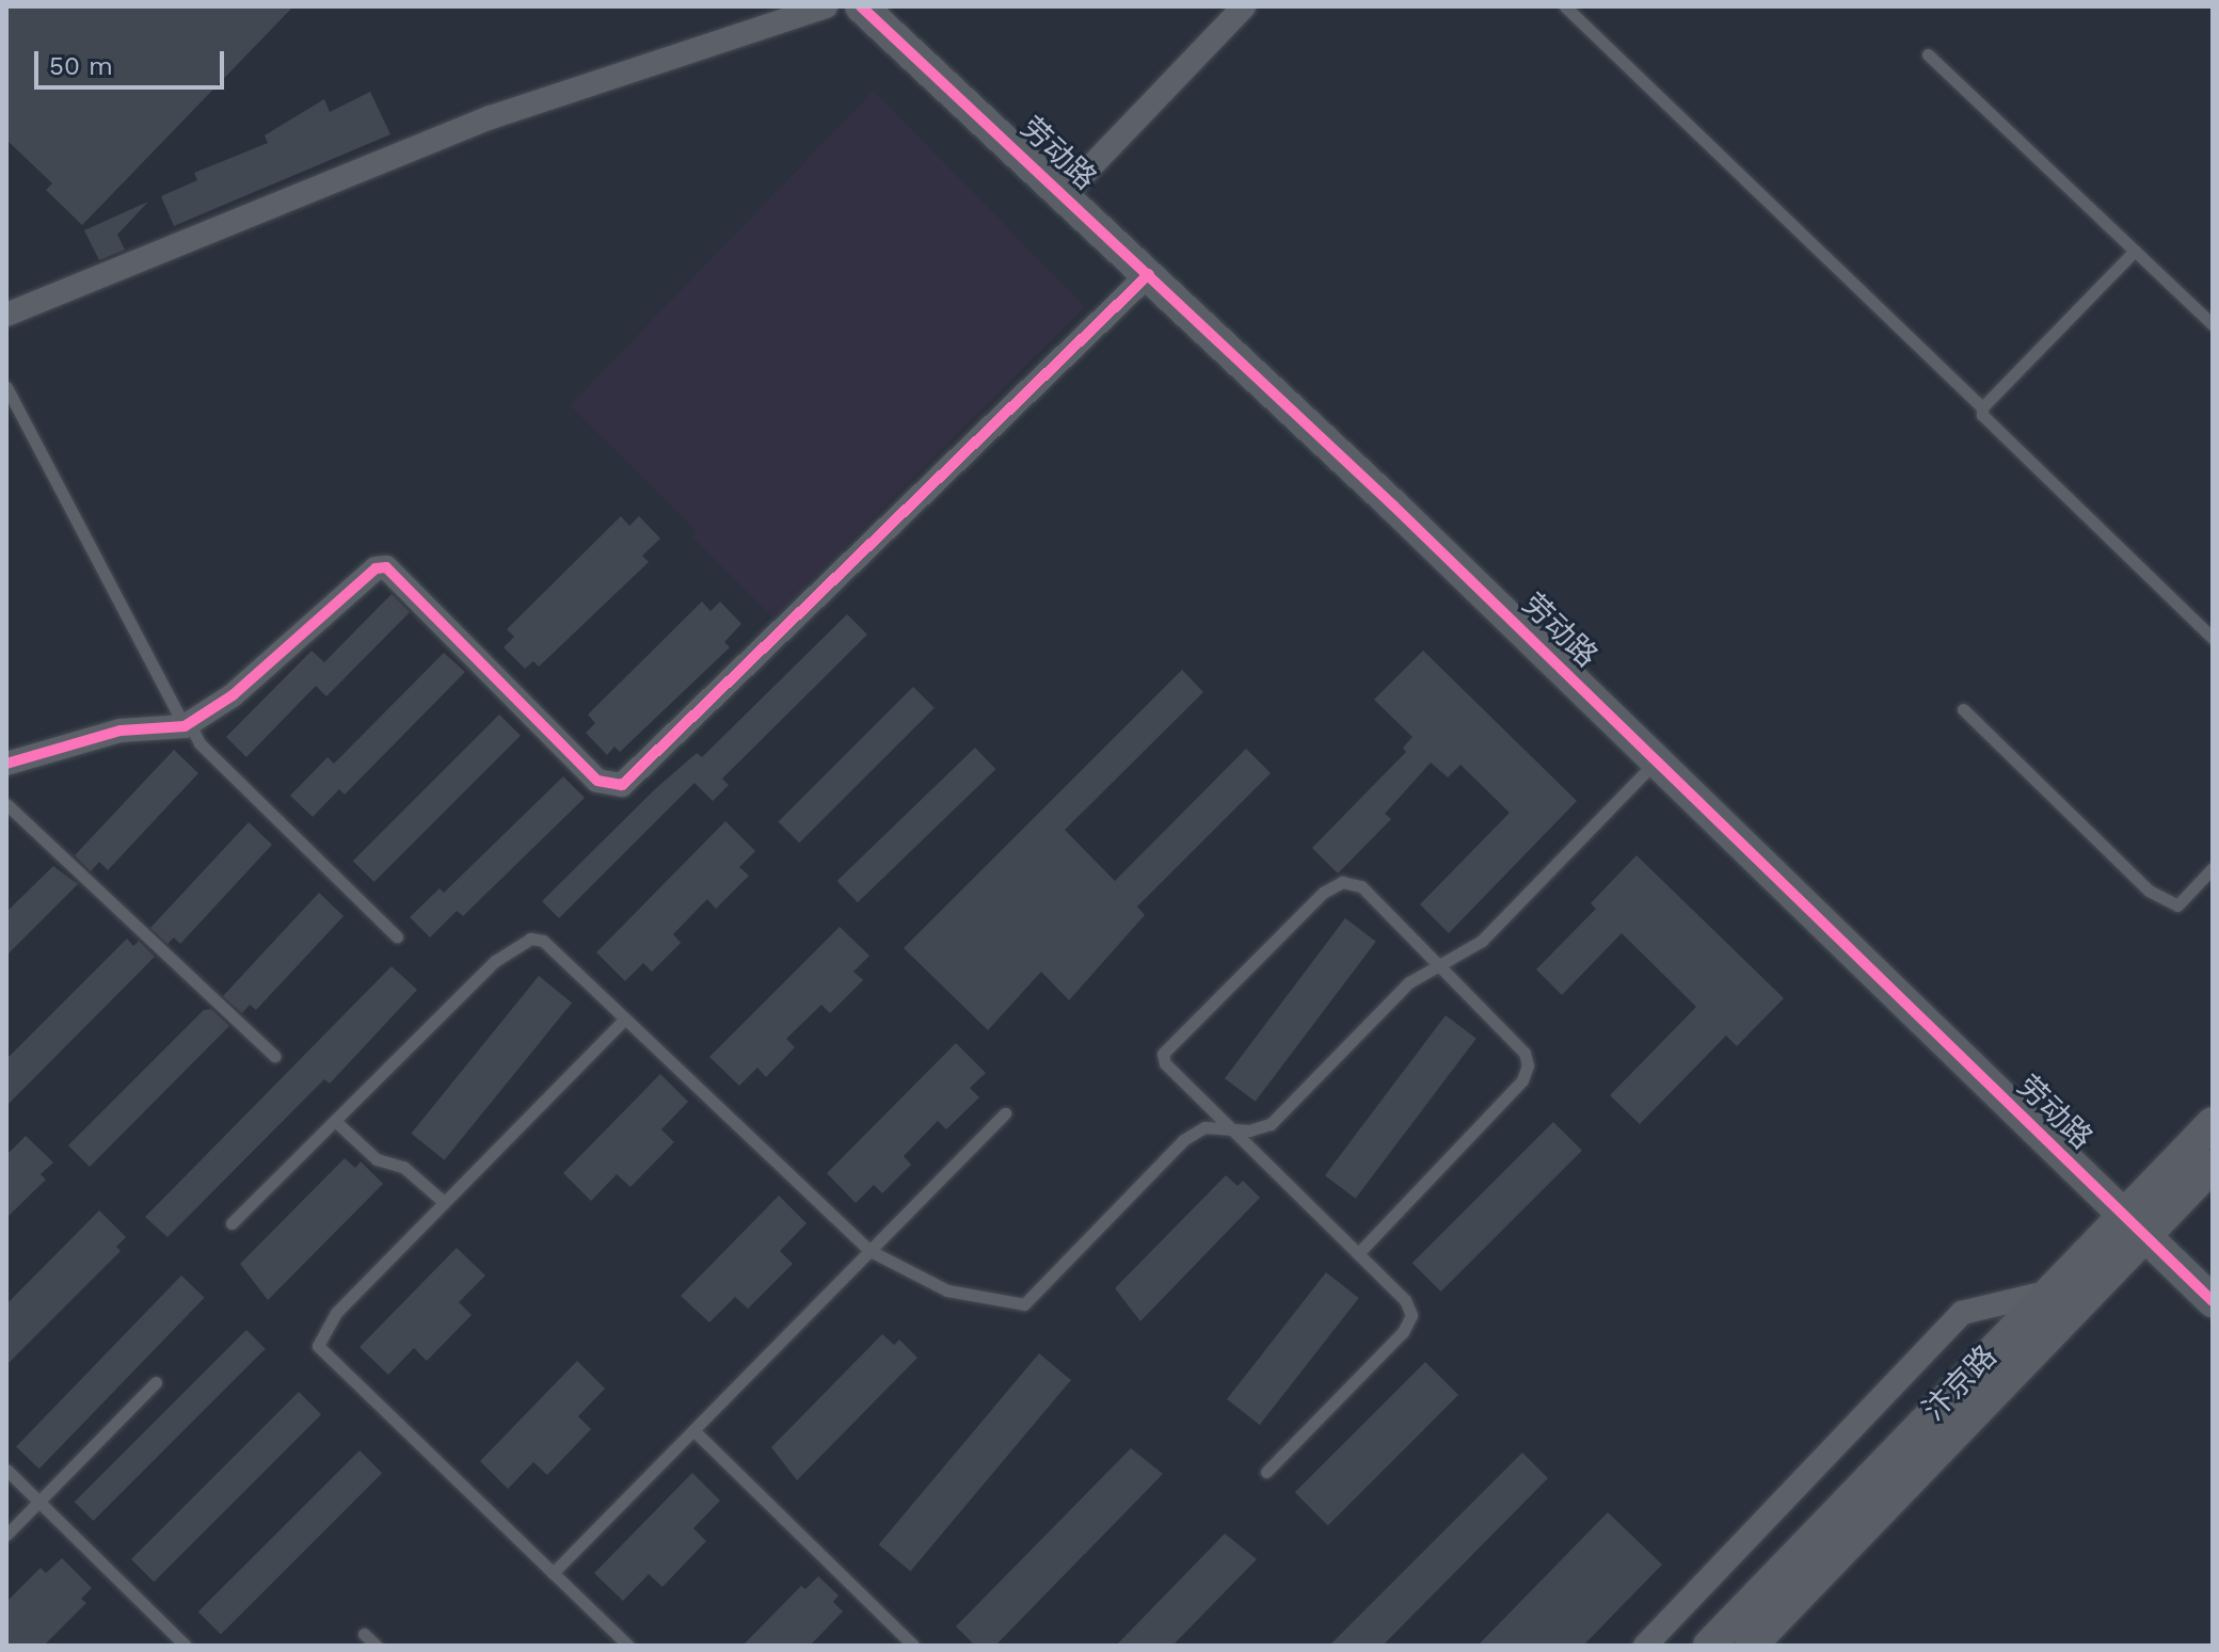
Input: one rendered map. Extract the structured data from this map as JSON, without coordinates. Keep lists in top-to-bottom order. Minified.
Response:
{"streets":{"street":["劳动路","汴京路"]},"crossings":[["劳动路","汴京路"]],"scale_bar":"50 m"}
